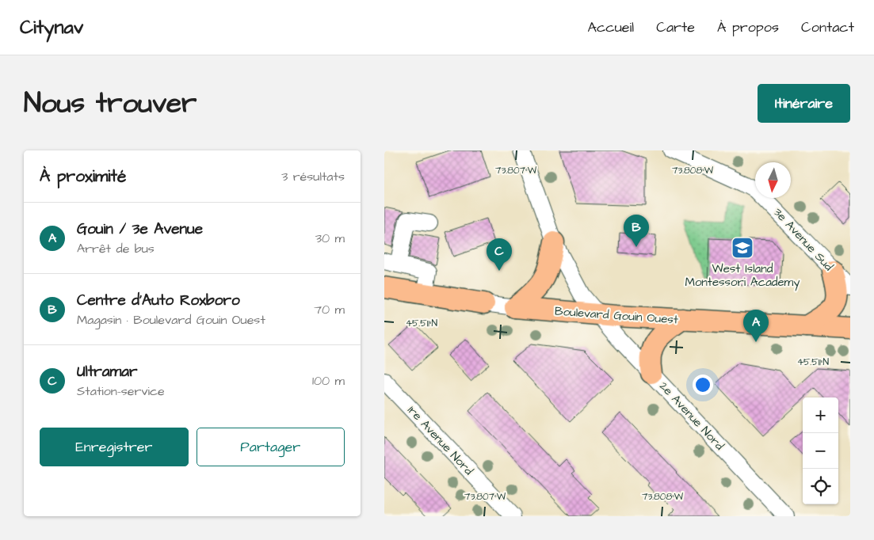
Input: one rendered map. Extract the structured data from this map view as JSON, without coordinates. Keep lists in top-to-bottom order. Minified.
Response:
{"streets":{"main road":["Boulevard Gouin Ouest"],"street":["3e Avenue Sud","2e Avenue Nord","1re Avenue Nord"]},"crossings":[["Boulevard Gouin Ouest","2e Avenue Nord"]],"places":{"school or university":["West Island Montessori Academy"]},"north":"bottom","page":{"header":"Citynav","nav":["Accueil","Carte","À propos","Contact"],"title":"Nous trouver","buttons":["Itinéraire",["Enregistrer","Partager"]],"heading":["À proximité","3 résultats"],"list":[{"mark":"A","name":"Gouin / 3e Avenue","note":"Arrêt de bus","value":"30 m"},{"mark":"B","name":"Centre d'Auto Roxboro","note":"Magasin · Boulevard Gouin Ouest","value":"70 m"},{"mark":"C","name":"Ultramar","note":"Station-service","value":"100 m"}],"pins":["B","C","A"],"map_buttons":["+","−"]},"coordinates":["73.807°W","73.808°W","45.511°N"]}
